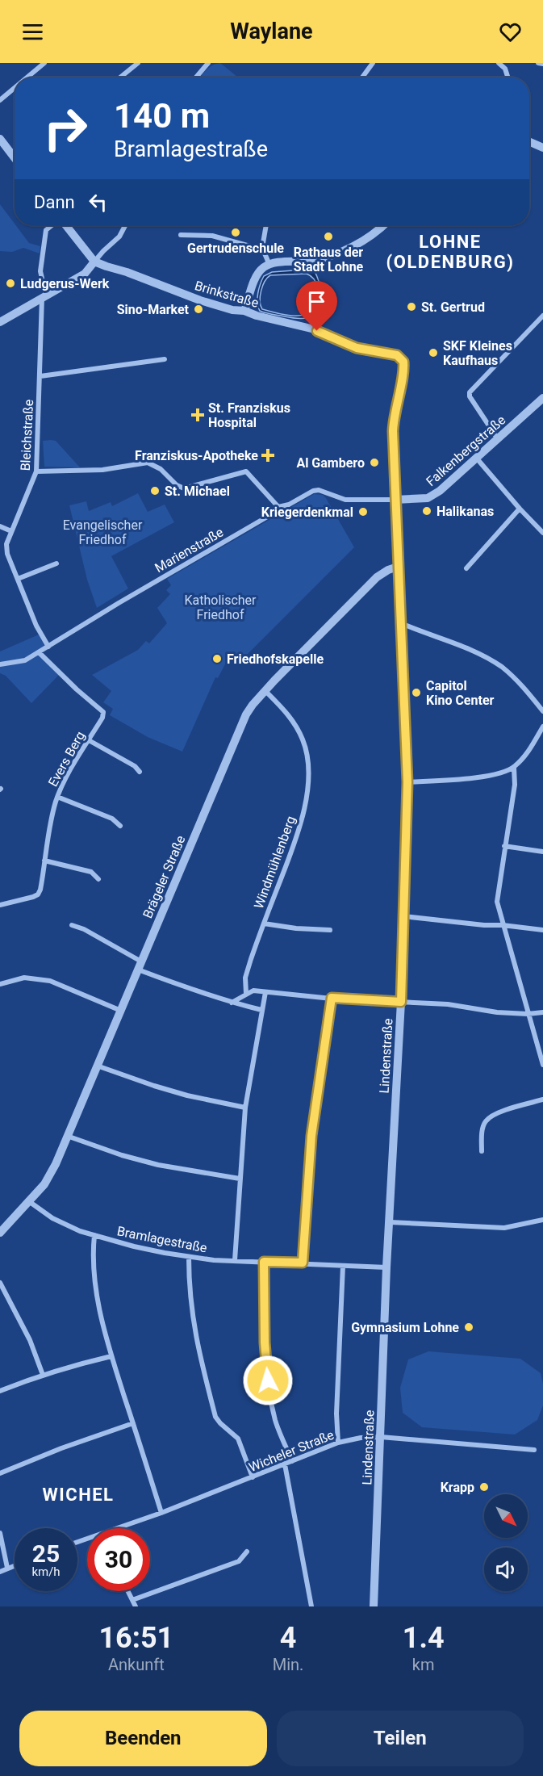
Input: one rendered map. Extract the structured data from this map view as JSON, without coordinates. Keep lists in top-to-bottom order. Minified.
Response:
{"streets":{"street":["Brinkstraße","Bleichstraße","Falkenbergstraße","Marienstraße","Evers Berg","Windmühlenberg","Brägeler Straße","Lindenstraße","Bramlagestraße","Wicheler Straße"]},"crossings":[["Brinkstraße","Lindenstraße"],["Bleichstraße","Marienstraße"],["Falkenbergstraße","Marienstraße"],["Falkenbergstraße","Lindenstraße"],["Marienstraße","Evers Berg"],["Marienstraße","Lindenstraße"],["Windmühlenberg","Brägeler Straße"],["Brägeler Straße","Lindenstraße"],["Brägeler Straße","Bramlagestraße"],["Lindenstraße","Bramlagestraße"],["Lindenstraße","Wicheler Straße"]],"districts":["LOHNE (OLDENBURG)","WICHEL"],"parks":["Evangelischer Friedhof","Katholischer Friedhof"],"places":{"other":["Gertrudenschule","Rathaus der Stadt Lohne","Ludgerus-Werk","St. Gertrud","Sino-Market","SKF Kleines Kaufhaus","Al Gambero","St. Michael","Halikanas","Kriegerdenkmal","Friedhofskapelle","Capitol Kino Center","Gymnasium Lohne","Krapp"],"health":["St. Franziskus Hospital","Franziskus-Apotheke"]},"north":"bottom right","page":{"header":"Waylane","turn":["140 m","Bramlagestraße"],"then":"Dann","speed":"25 km/h","limit":"30","eta":["16:51","Ankunft","4","Min.","1.4","km"],"buttons":["Beenden","Teilen"]}}
